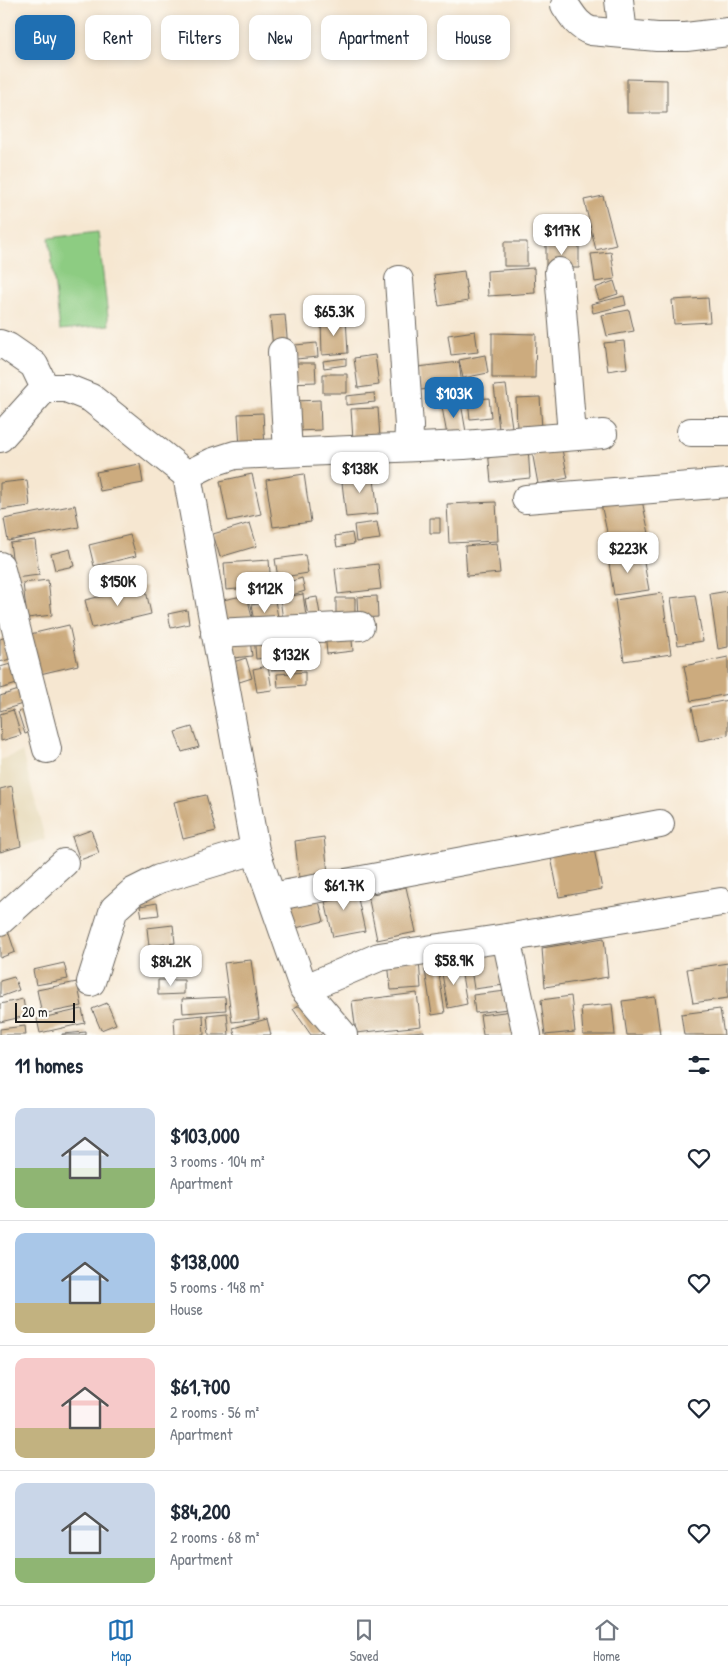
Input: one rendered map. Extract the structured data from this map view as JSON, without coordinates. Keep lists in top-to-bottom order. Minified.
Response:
{"scale_bar":"20 m","page":{"chip":["Buy","Rent","Filters","New","Apartment","House"],"price":["$117K","$65.3K","$103K","$138K","$223K","$150K","$112K","$132K","$61.7K","$58.9K","$84.2K"],"scale":"20 m","heading":"11 homes","list":[{"name":"$103,000","note":"3 rooms · 104 m² · Apartment"},{"name":"$138,000","note":"5 rooms · 148 m² · House"},{"name":"$61,700","note":"2 rooms · 56 m² · Apartment"},{"name":"$84,200","note":"2 rooms · 68 m² · Apartment"}],"tabs":["Map","Saved","Home"]}}
